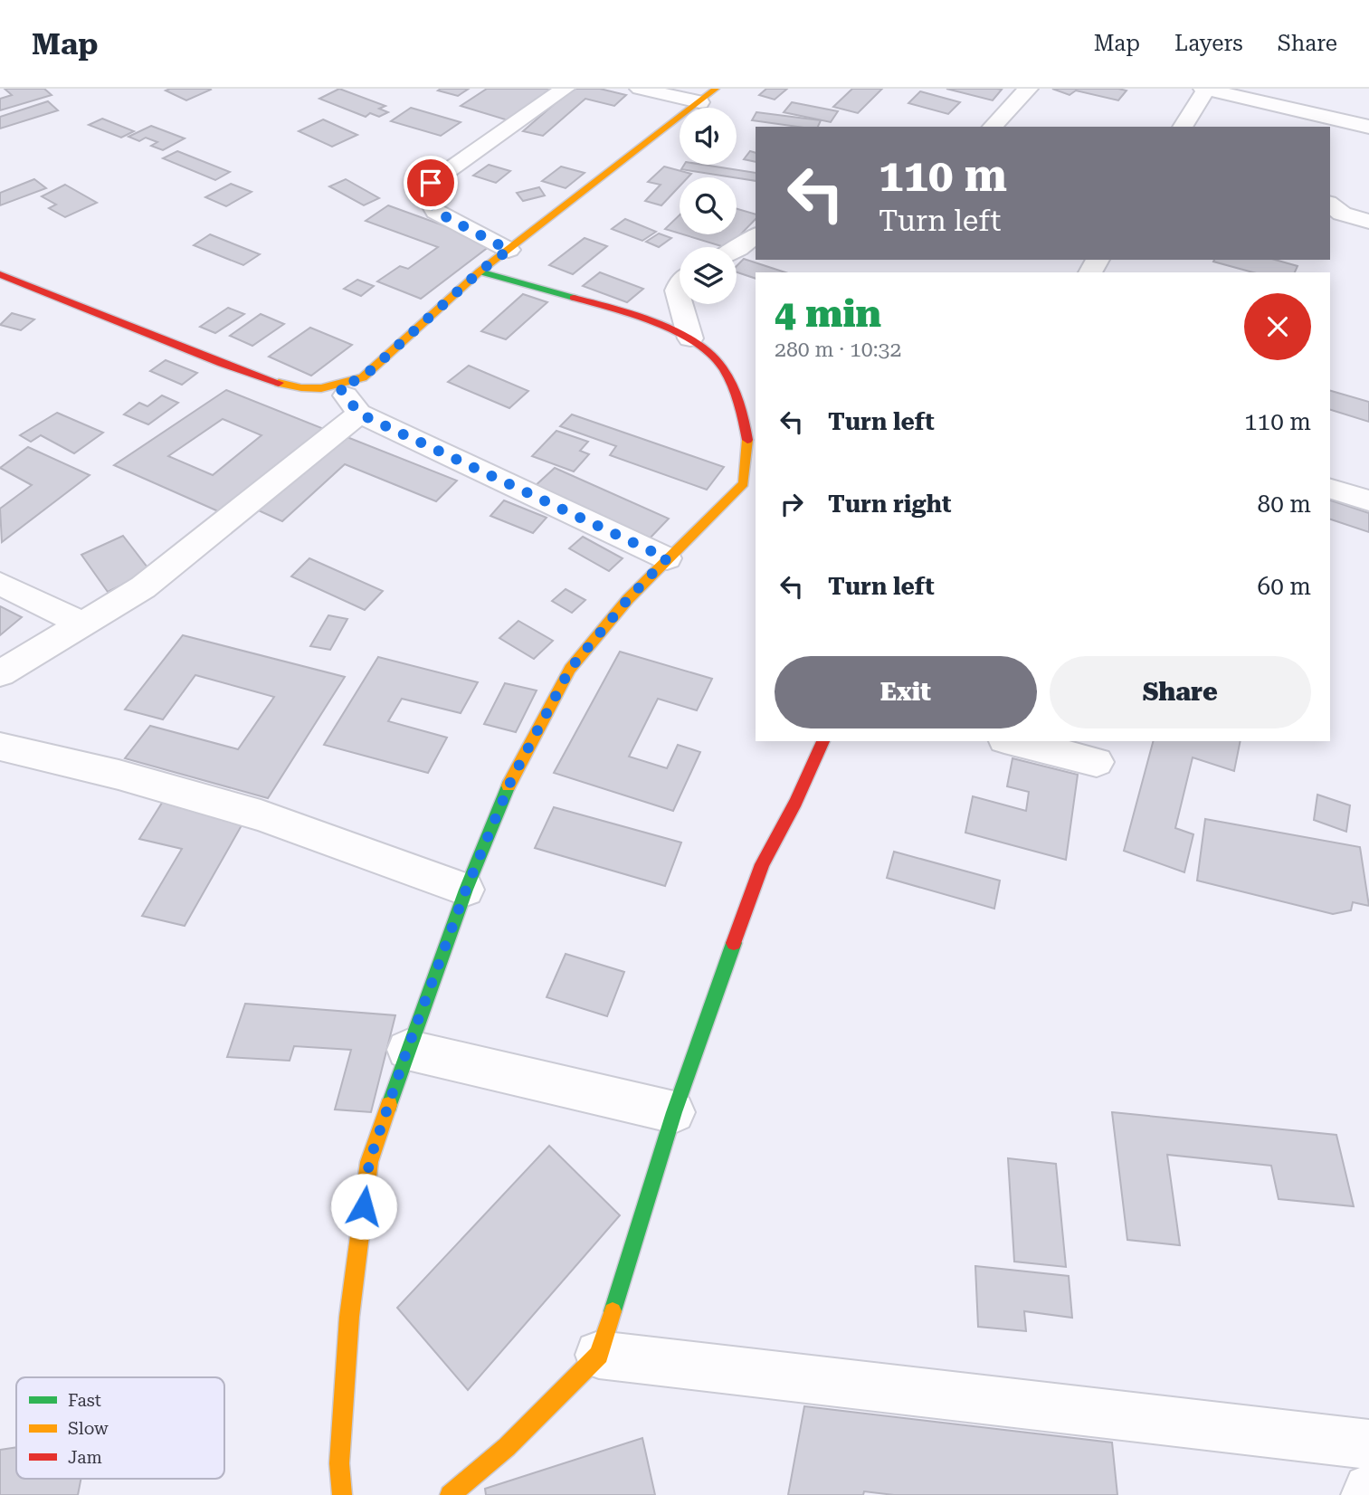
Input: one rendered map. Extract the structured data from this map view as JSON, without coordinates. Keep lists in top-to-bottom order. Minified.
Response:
{"legend":["Fast","Slow","Jam"],"page":{"header":"Map","nav":["Map","Layers","Share"],"turn":["110 m","Turn left"],"heading":["4 min","280 m · 10:32"],"list":[{"name":"Turn left","value":"110 m"},{"name":"Turn right","value":"80 m"},{"name":"Turn left","value":"60 m"}],"buttons":["Exit","Share"]}}
